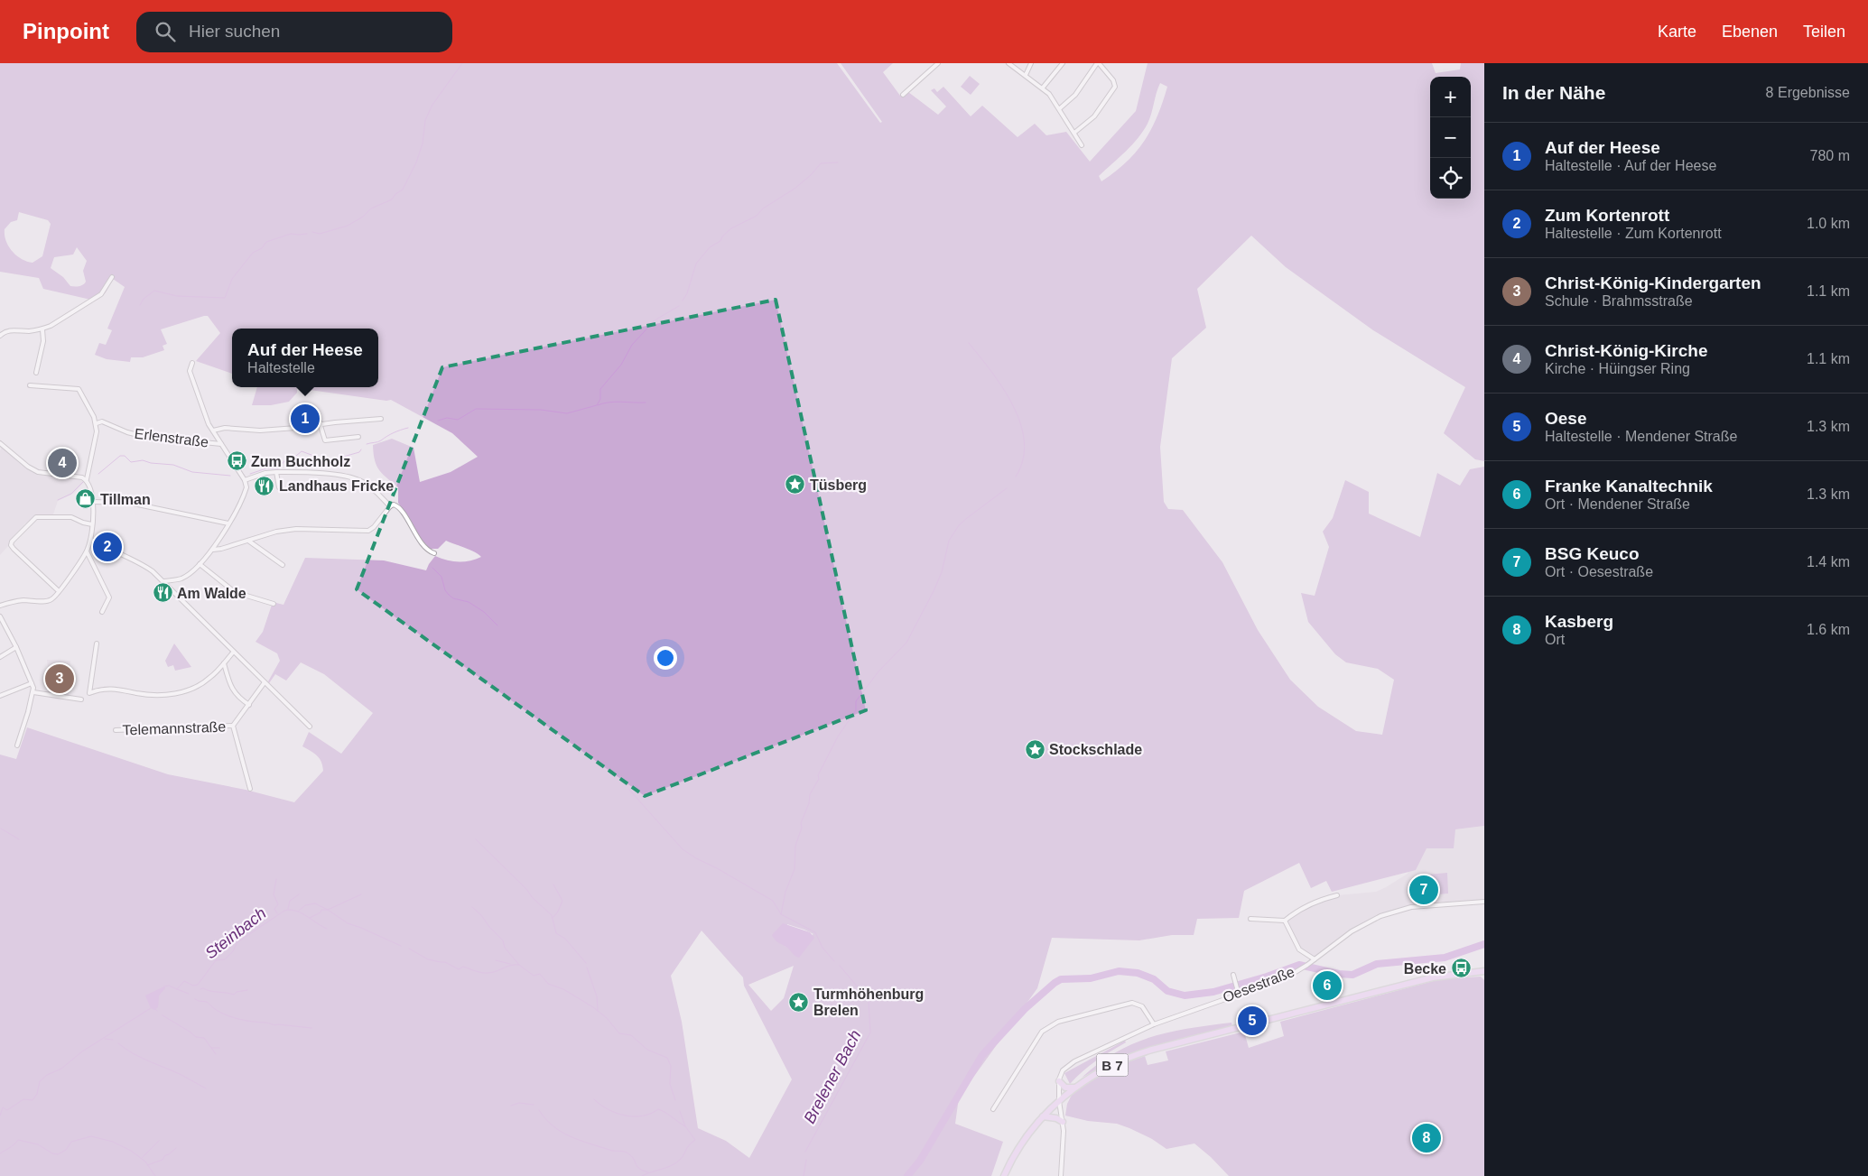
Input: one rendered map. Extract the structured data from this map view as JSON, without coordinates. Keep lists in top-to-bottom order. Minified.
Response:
{"streets":{"main road":["B 7"],"street":["Erlenstraße","Telemannstraße","Oesestraße"]},"water":["Steinbach","Brelener Bach"],"places":{"bus stop":["Zum Buchholz","Becke"],"place":["Tüsberg","Stockschlade","Turmhöhenburg Brelen"],"restaurant":["Landhaus Fricke","Am Walde"],"shop":["Tillman"]},"page":{"header":"Pinpoint","search":"Hier suchen","nav":["Karte","Ebenen","Teilen"],"heading":["In der Nähe","8 Ergebnisse"],"map_buttons":["+","−"],"list":[{"mark":"1","name":"Auf der Heese","note":"Haltestelle · Auf der Heese","value":"780 m"},{"mark":"2","name":"Zum Kortenrott","note":"Haltestelle · Zum Kortenrott","value":"1.0 km"},{"mark":"3","name":"Christ-König-Kindergarten","note":"Schule · Brahmsstraße","value":"1.1 km"},{"mark":"4","name":"Christ-König-Kirche","note":"Kirche · Hüingser Ring","value":"1.1 km"},{"mark":"5","name":"Oese","note":"Haltestelle · Mendener Straße","value":"1.3 km"},{"mark":"6","name":"Franke Kanaltechnik","note":"Ort · Mendener Straße","value":"1.3 km"},{"mark":"7","name":"BSG Keuco","note":"Ort · Oesestraße","value":"1.4 km"},{"mark":"8","name":"Kasberg","note":"Ort","value":"1.6 km"}],"popup":["Auf der Heese","Haltestelle"],"pins":["1","4","2","3","7","6","5","8"]}}
